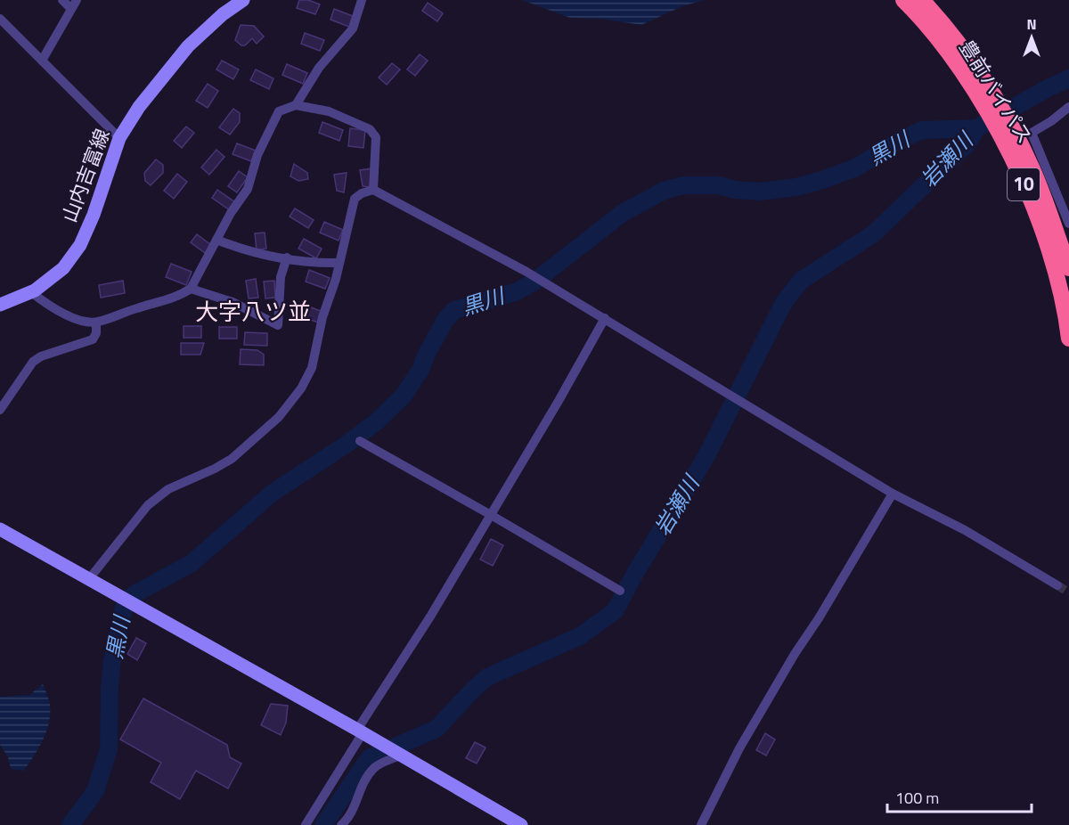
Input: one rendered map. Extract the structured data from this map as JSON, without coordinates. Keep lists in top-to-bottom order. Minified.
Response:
{"streets":{"highway":["豊前バイパス","10"],"street":["山内吉富線"]},"districts":["大字八ツ並"],"water":["黒川","岩瀬川"],"scale_bar":"100 m","north":"top"}
